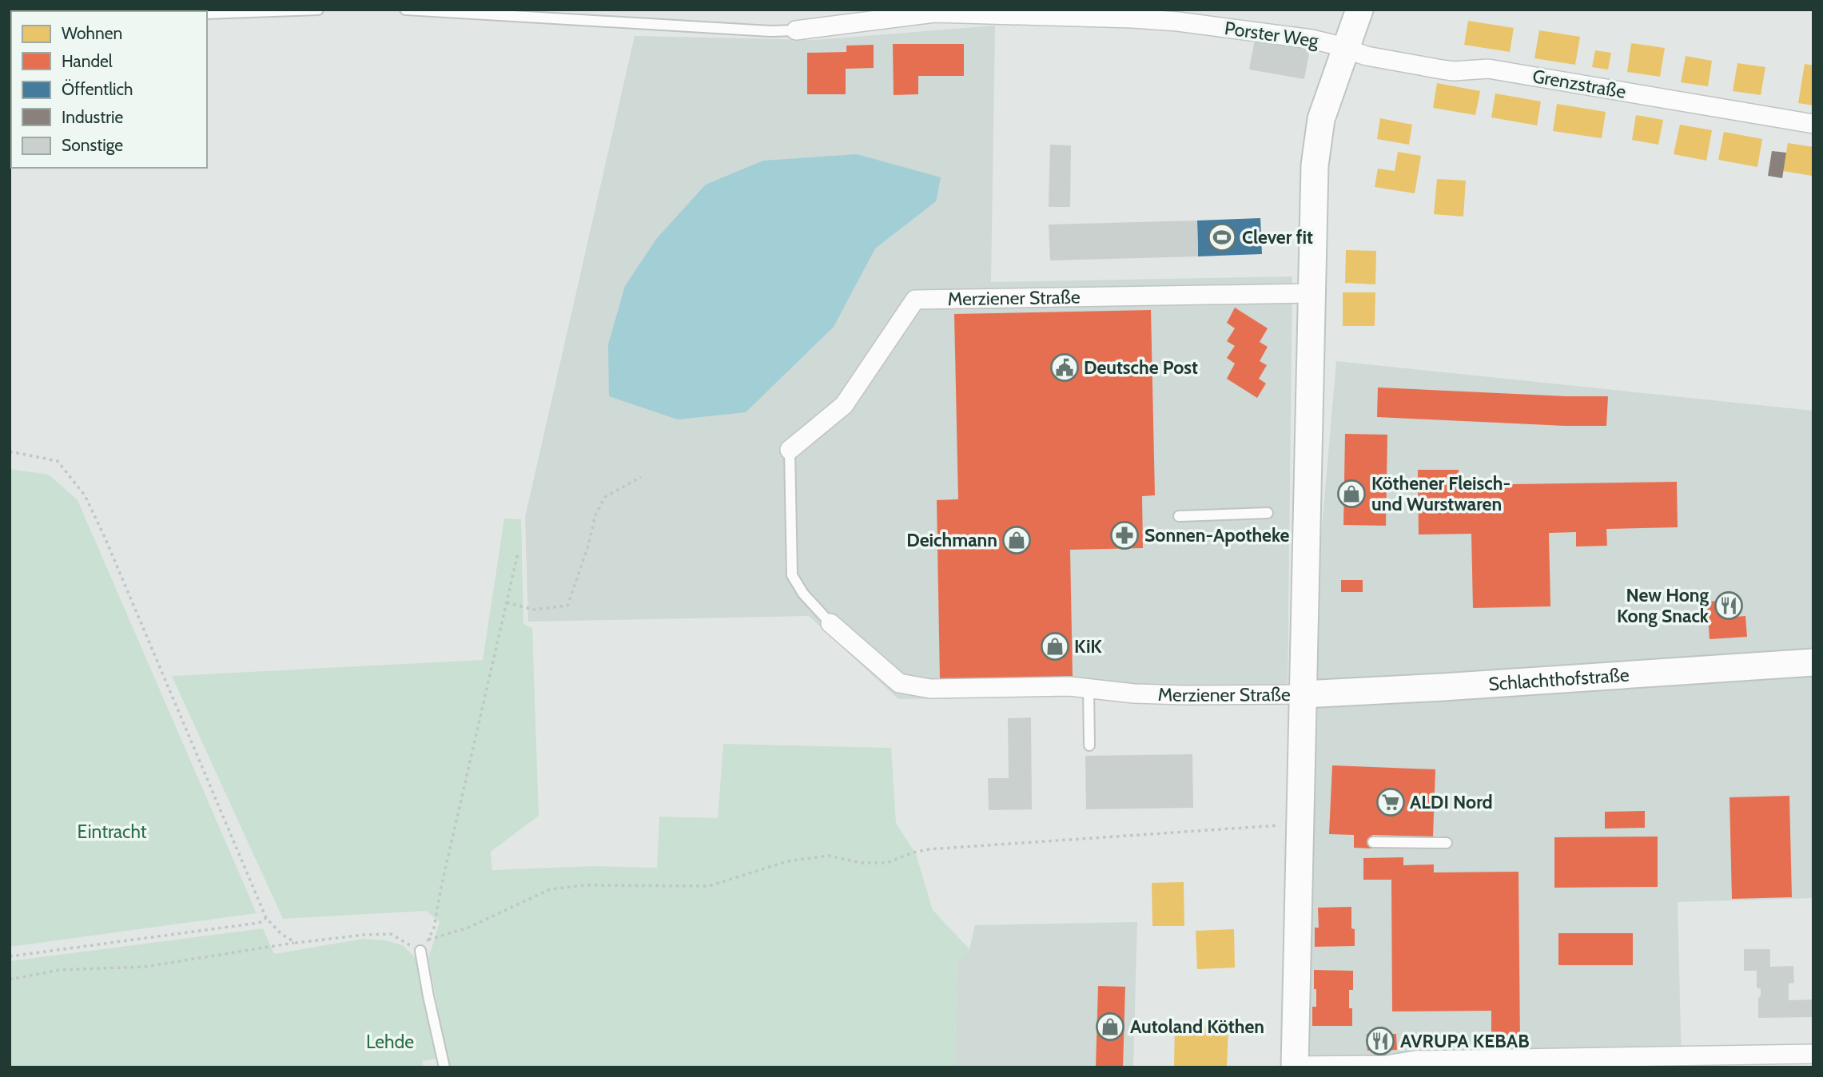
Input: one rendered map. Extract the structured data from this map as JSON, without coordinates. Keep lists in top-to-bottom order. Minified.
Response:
{"streets":{"main road":["Merziener Straße","Schlachthofstraße"],"street":["Porster Weg","Grenzstraße"]},"crossings":[["Porster Weg","Grenzstraße"],["Porster Weg","Merziener Straße"],["Grenzstraße","Merziener Straße"],["Merziener Straße","Schlachthofstraße"]],"parks":["Eintracht","Lehde"],"places":{"sports":["Clever fit"],"public building":["Deutsche Post"],"shop":["Köthener Fleisch- und Wurstwaren","Deichmann","KiK","Autoland Köthen"],"pharmacy":["Sonnen-Apotheke"],"restaurant":["New Hong Kong Snack","AVRUPA KEBAB"],"supermarket":["ALDI Nord"]},"legend":["Wohnen","Handel","Öffentlich","Industrie","Sonstige"]}
